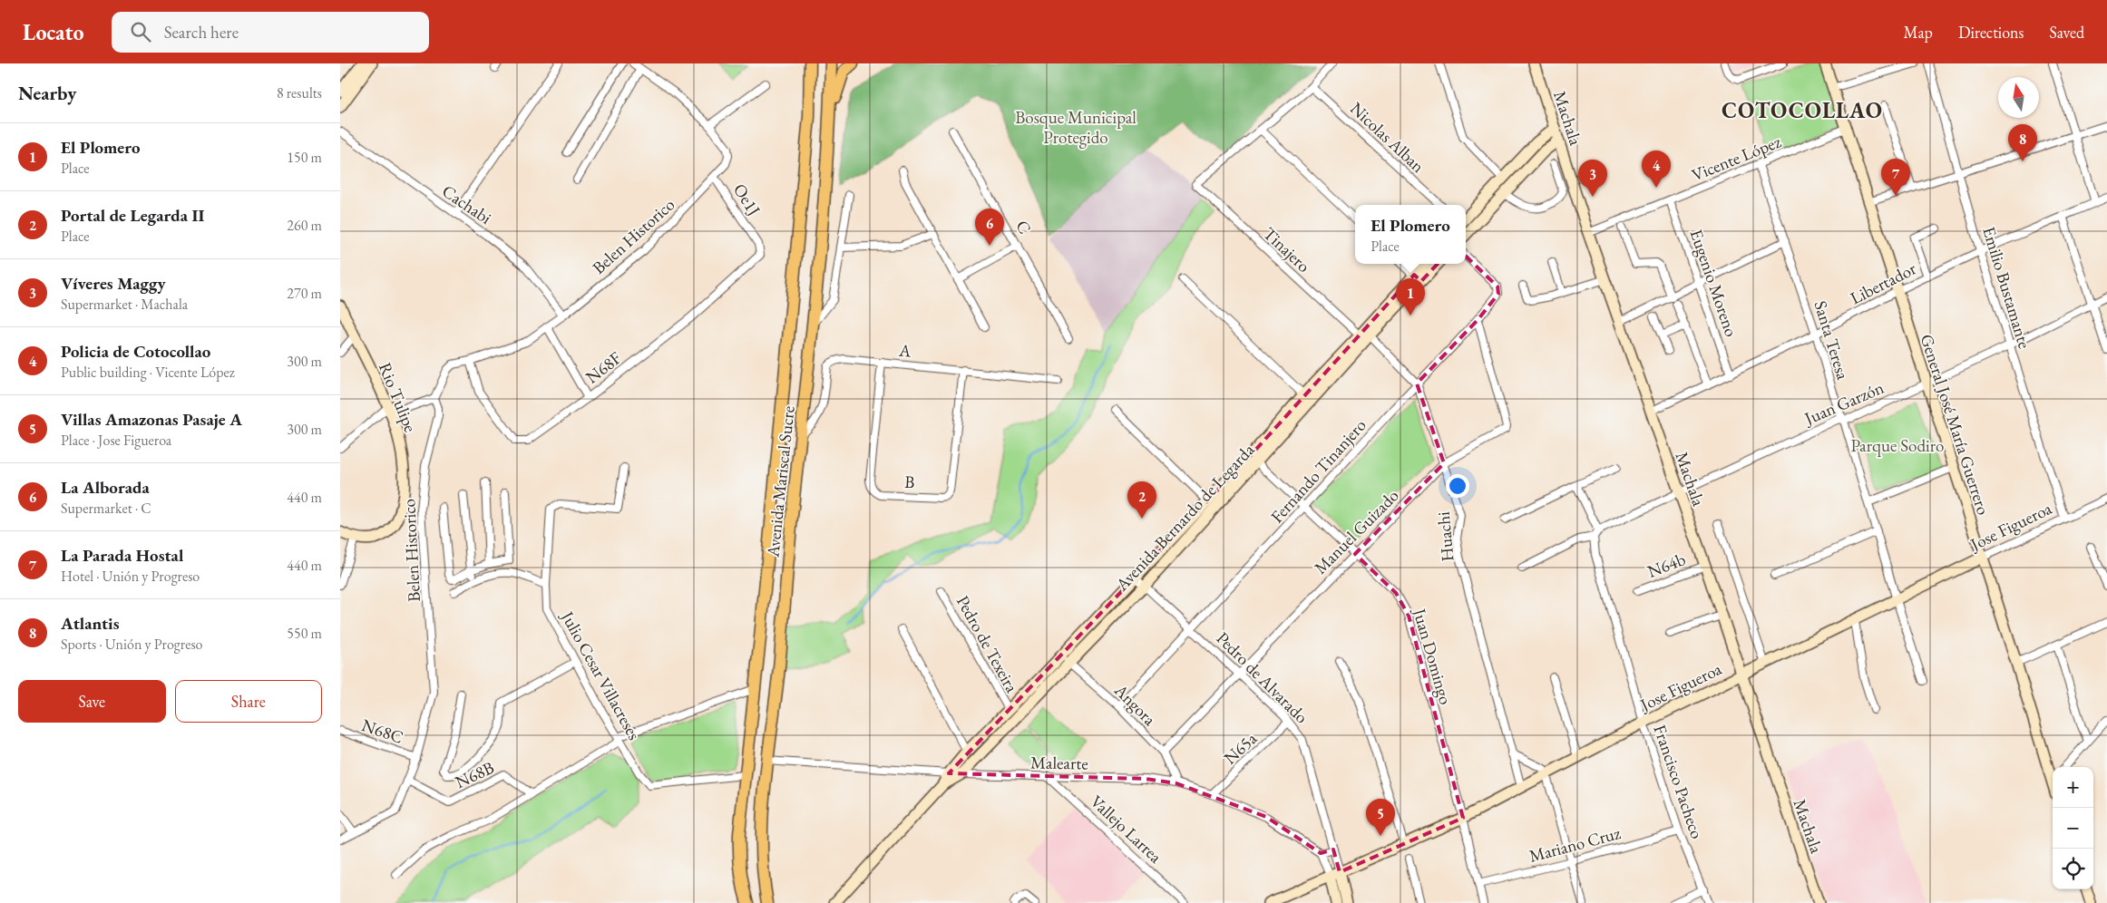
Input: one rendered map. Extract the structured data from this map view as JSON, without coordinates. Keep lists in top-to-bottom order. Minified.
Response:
{"streets":{"main road":["Avenida Mariscal Sucre"],"street":["Machala","Nicolas Alban","Vicente López","Oe1J","Cachabi","C","Belen Historico","Tinajero","Eugenio Moreno","Libertador","Emilio Bustamante","Santa Teresa","A","N68F","Rio Tulipe","Juan Garzón","General José María Guerrero","Fernando Tinanjero","B","Avenida Bernardo de Legarda","Jose Figueroa","Manuel Guizado","Huachi","N64b","Pedro de Texeira","Juan Domingo","Julio Cesar Villacreses","Pedro de Alvarado","Angora","N68C","N65a","Malearte","N68B","Francisco Pacheco","Vallejo Larrea","Mariano Cruz"]},"crossings":[["Machala","Vicente López"],["Machala","Libertador"],["Machala","Juan Garzón"],["Machala","Jose Figueroa"],["Machala","N64b"],["Vicente López","Eugenio Moreno"],["Vicente López","Santa Teresa"],["Vicente López","General José María Guerrero"],["Oe1J","Belen Historico"],["Oe1J","N68F"],["Cachabi","Belen Historico"],["Belen Historico","N68F"],["Belen Historico","N68C"],["Belen Historico","N68B"],["Tinajero","Avenida Bernardo de Legarda"],["Tinajero","Huachi"],["Eugenio Moreno","Libertador"],["Libertador","Emilio Bustamante"],["Libertador","Santa Teresa"],["Libertador","General José María Guerrero"],["Emilio Bustamante","Juan Garzón"],["Emilio Bustamante","Jose Figueroa"],["Santa Teresa","Juan Garzón"],["Santa Teresa","Jose Figueroa"],["A","Avenida Mariscal Sucre"],["A","B"],["Juan Garzón","General José María Guerrero"],["Juan Garzón","Francisco Pacheco"],["General José María Guerrero","Jose Figueroa"],["Fernando Tinanjero","Manuel Guizado"],["Fernando Tinanjero","Huachi"],["Fernando Tinanjero","Juan Domingo"],["Fernando Tinanjero","Pedro de Alvarado"],["Fernando Tinanjero","Angora"],["Avenida Mariscal Sucre","Julio Cesar Villacreses"],["Avenida Mariscal Sucre","Malearte"],["Avenida Bernardo de Legarda","Huachi"],["Avenida Bernardo de Legarda","Pedro de Texeira"],["Avenida Bernardo de Legarda","Juan Domingo"],["Avenida Bernardo de Legarda","Pedro de Alvarado"],["Avenida Bernardo de Legarda","Angora"],["Avenida Bernardo de Legarda","Malearte"],["Jose Figueroa","Huachi"],["Jose Figueroa","Juan Domingo"],["Jose Figueroa","Pedro de Alvarado"],["Jose Figueroa","Francisco Pacheco"],["Manuel Guizado","Huachi"],["Manuel Guizado","Juan Domingo"],["Manuel Guizado","Pedro de Alvarado"],["Manuel Guizado","Angora"],["Juan Domingo","Mariano Cruz"],["Pedro de Alvarado","N65a"],["Pedro de Alvarado","Malearte"],["Angora","Malearte"],["N65a","Malearte"],["Malearte","Vallejo Larrea"],["Francisco Pacheco","Mariano Cruz"]],"districts":["COTOCOLLAO"],"parks":["Bosque Municipal Protegido","Parque Sodiro"],"north":"top","page":{"header":"Locato","search":"Search here","nav":["Map","Directions","Saved"],"heading":["Nearby","8 results"],"list":[{"mark":"1","name":"El Plomero","note":"Place","value":"150 m"},{"mark":"2","name":"Portal de Legarda II","note":"Place","value":"260 m"},{"mark":"3","name":"Víveres Maggy","note":"Supermarket · Machala","value":"270 m"},{"mark":"4","name":"Policia de Cotocollao","note":"Public building · Vicente López","value":"300 m"},{"mark":"5","name":"Villas Amazonas Pasaje A","note":"Place · Jose Figueroa","value":"300 m"},{"mark":"6","name":"La Alborada","note":"Supermarket · C","value":"440 m"},{"mark":"7","name":"La Parada Hostal","note":"Hotel · Unión y Progreso","value":"440 m"},{"mark":"8","name":"Atlantis","note":"Sports · Unión y Progreso","value":"550 m"}],"pins":["8","4","7","3","6","1","2","5"],"popup":["El Plomero","Place"],"buttons":["Save","Share"],"map_buttons":["+","−"]}}
